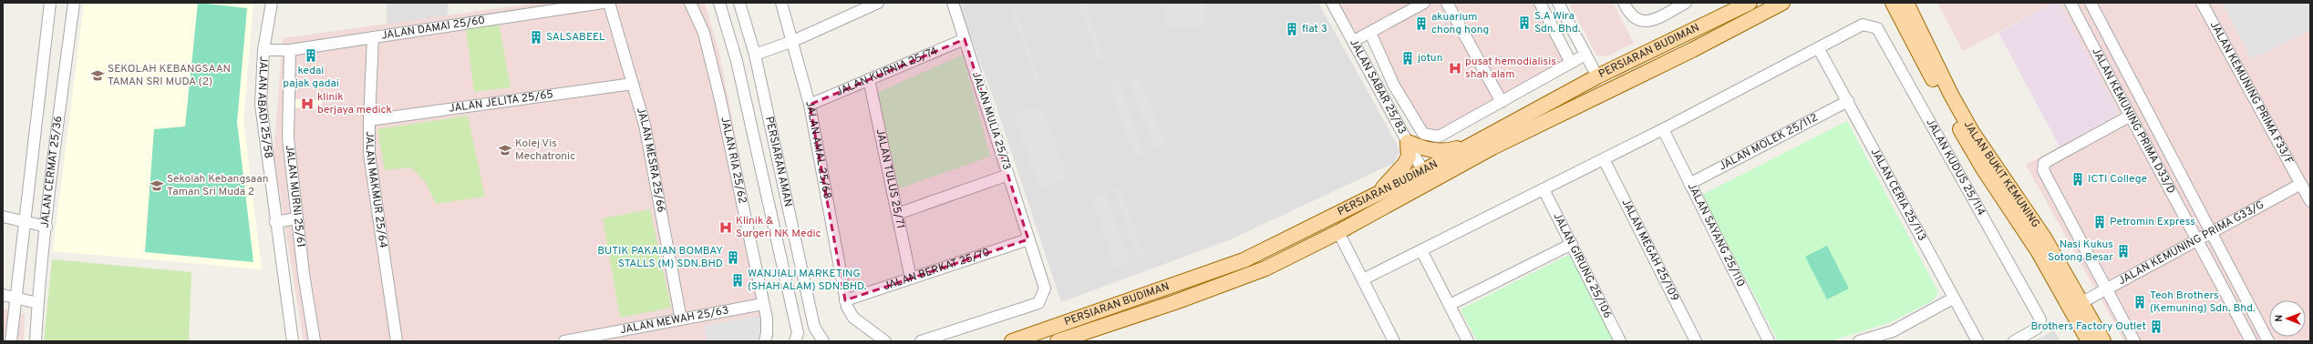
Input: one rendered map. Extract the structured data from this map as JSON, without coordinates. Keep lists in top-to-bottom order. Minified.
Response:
{"streets":{"main road":["PERSIARAN BUDIMAN","JALAN BUKIT KEMUNING"],"street":["JALAN DAMAI 25/60","JALAN KURNIA 25/74","JALAN SABAR 25/83","JALAN KEMUNING PRIMA F33/F","JALAN JELITA 25/65","JALAN ABADI 25/58","JALAN MULIA 25/73","JALAN KEMUNING PRIMA D33/D","JALAN MOLEK 25/112","JALAN AMAL 25/68","JALAN MESRA 25/66","JALAN RIA 25/62","PERSIARAN AMAN","JALAN KUDUS 25/114","JALAN CERMAT 25/36","JALAN TULUS 25/71","JALAN MAKMUR 25/64","JALAN CERIA 25/113","JALAN MURNI 25/61","JALAN SAYANG 25/110","JALAN KEMUNING PRIMA G33/G","JALAN MEGAH 25/109","JALAN GIRUNG 25/106","JALAN BERKAT 25/70","JALAN MEWAH 25/63"]},"crossings":[["JALAN DAMAI 25/60","JALAN ABADI 25/58"],["JALAN DAMAI 25/60","JALAN MAKMUR 25/64"],["JALAN DAMAI 25/60","JALAN MURNI 25/61"],["PERSIARAN BUDIMAN","JALAN SABAR 25/83"],["JALAN KURNIA 25/74","JALAN MULIA 25/73"],["JALAN KURNIA 25/74","JALAN AMAL 25/68"],["JALAN KURNIA 25/74","JALAN TULUS 25/71"],["JALAN KEMUNING PRIMA F33/F","JALAN KEMUNING PRIMA G33/G"],["JALAN JELITA 25/65","JALAN MESRA 25/66"],["JALAN JELITA 25/65","JALAN MAKMUR 25/64"],["JALAN MULIA 25/73","JALAN BERKAT 25/70"],["JALAN KEMUNING PRIMA D33/D","JALAN KEMUNING PRIMA G33/G"],["JALAN MOLEK 25/112","JALAN CERIA 25/113"],["JALAN MOLEK 25/112","JALAN SAYANG 25/110"],["JALAN AMAL 25/68","JALAN BERKAT 25/70"],["JALAN MESRA 25/66","JALAN MEWAH 25/63"],["JALAN RIA 25/62","JALAN MEWAH 25/63"],["JALAN KUDUS 25/114","JALAN CERIA 25/113"],["JALAN BUKIT KEMUNING","JALAN KEMUNING PRIMA G33/G"],["JALAN TULUS 25/71","JALAN BERKAT 25/70"]],"places":{"building":["S.A Wira Sdn. Bhd.","akuarium chong hong","flat 3","SALSABEEL","kedai pajak gadai","jotun","ICTI College","Petromin Express","Nasi Kukus Sotong Besar","BUTIK PAKAIAN BOMBAY STALLS (M) SDN.BHD","WANJIALI MARKETING (SHAH ALAM) SDN.BHD.","Teoh Brothers (Kemuning) Sdn. Bhd.","Brothers Factory Outlet"],"hospital":["pusat hemodialisis shah alam","klinik berjaya medick","Klinik & Surgeri NK Medic"],"school or university":["SEKOLAH KEBANGSAAN TAMAN SRI MUDA (2)","Kolej Vis Mechatronic","Sekolah Kebangsaan Taman Sri Muda 2"]},"north":"left"}
